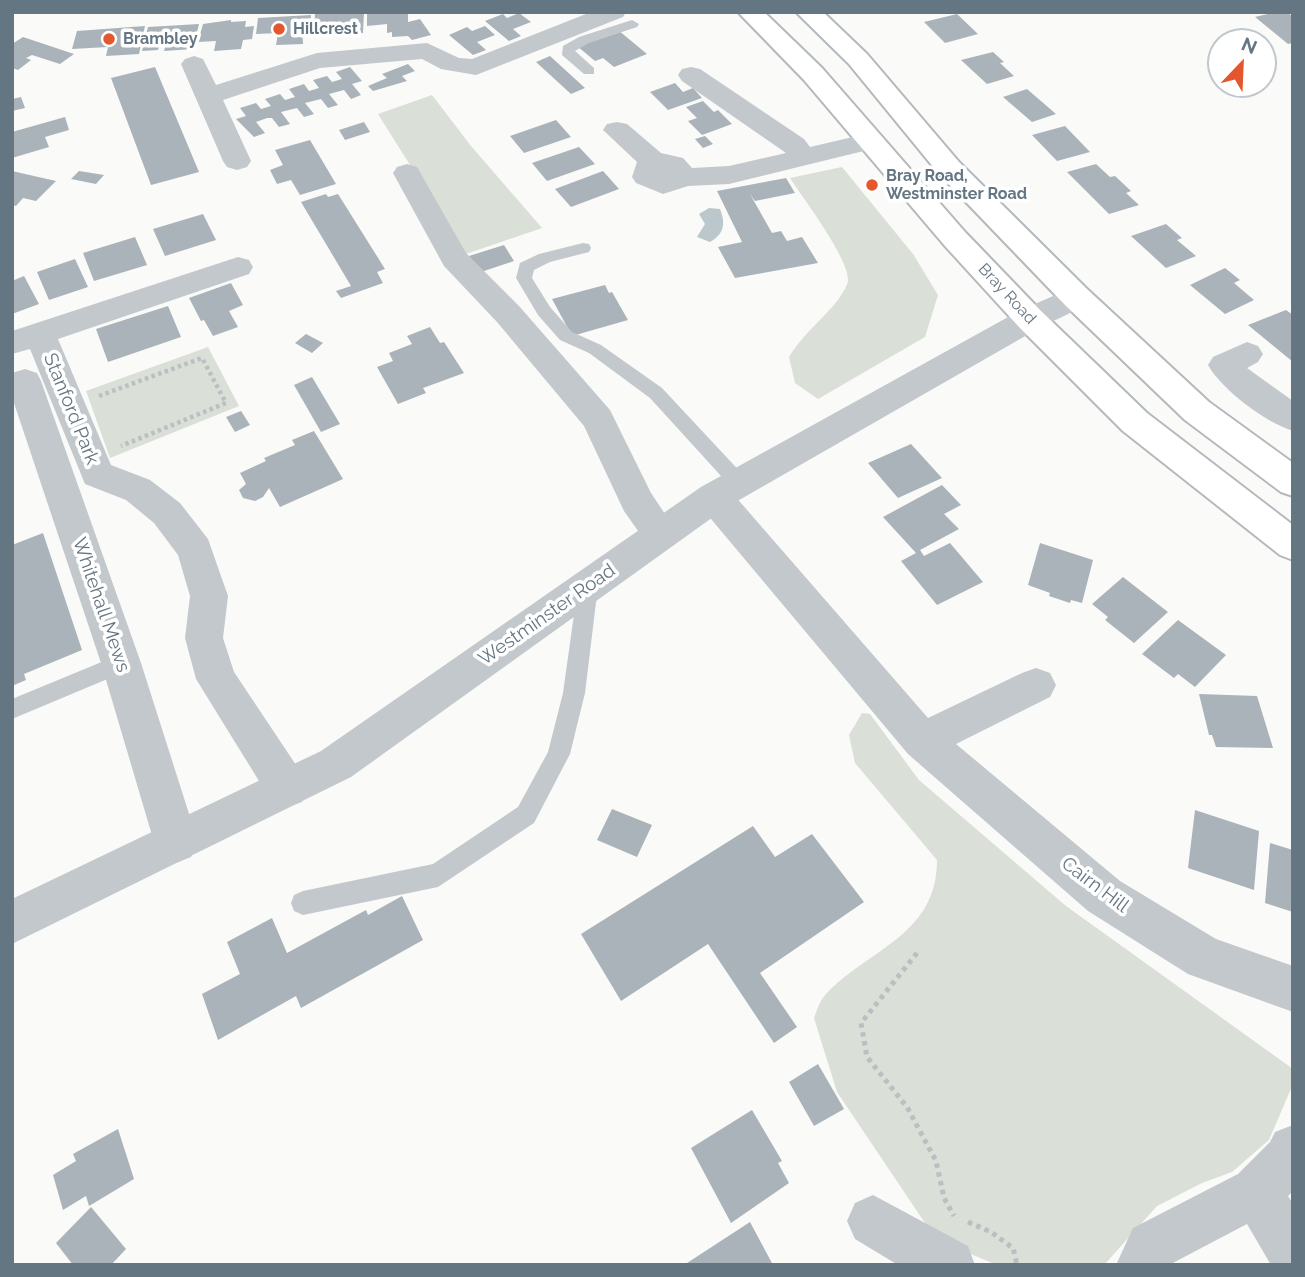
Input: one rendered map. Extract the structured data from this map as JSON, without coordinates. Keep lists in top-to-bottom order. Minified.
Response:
{"streets":{"highway":["Bray Road"],"street":["Stanford Park","Whitehall Mews","Westminster Road","Cairn Hill"]},"crossings":[["Bray Road","Westminster Road"],["Stanford Park","Westminster Road"],["Whitehall Mews","Westminster Road"],["Westminster Road","Cairn Hill"]],"places":["Hillcrest","Brambley","Bray Road, Westminster Road"],"north":"top right"}
